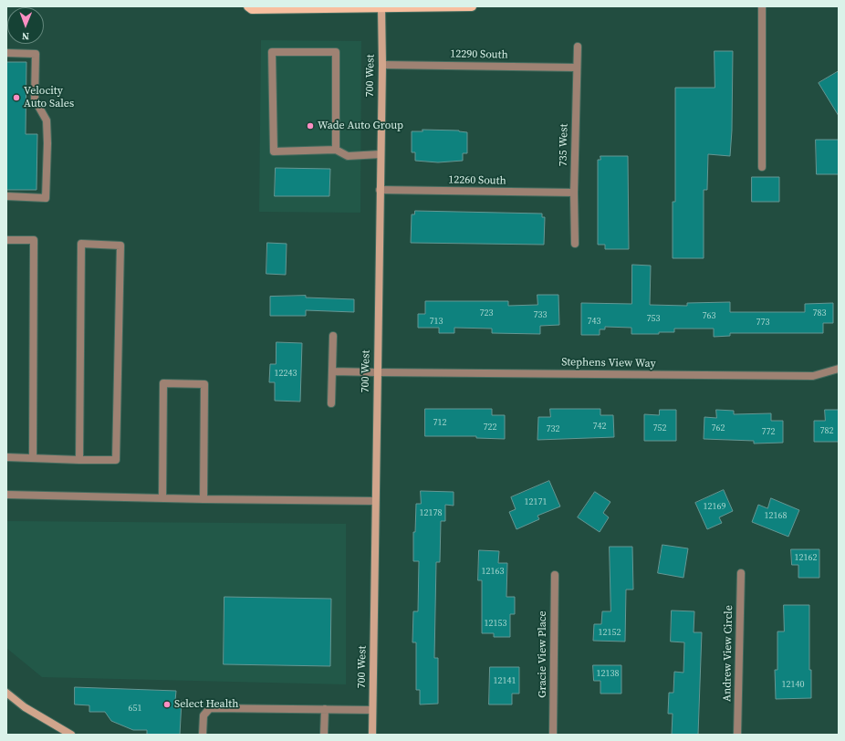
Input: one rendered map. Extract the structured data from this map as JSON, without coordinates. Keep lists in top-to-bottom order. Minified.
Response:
{"streets":{"street":["12290 South","700 West","735 West","12260 South","Stephens View Way","Andrew View Circle","Gracie View Place"]},"crossings":[["12290 South","700 West"],["12290 South","735 West"],["700 West","12260 South"],["700 West","Stephens View Way"],["735 West","12260 South"]],"places":["Velocity Auto Sales","Wade Auto Group","Select Health"],"house_numbers":["723","783","733","763","753","713","743","773","12243","712","742","722","752","762","732","782","772","12171","12169","12178","12168","12162","12163","12153","12152","12138","12141","12140","651"],"north":"bottom"}
